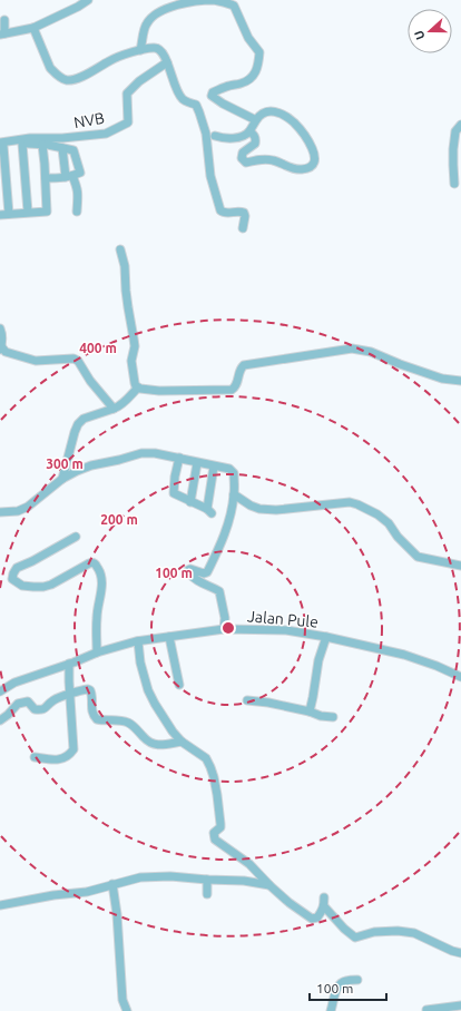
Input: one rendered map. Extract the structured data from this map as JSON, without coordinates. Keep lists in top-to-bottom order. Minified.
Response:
{"streets":{"street":["NVB","Jalan Pule"]},"scale_bar":"100 m","north":"left","rings":["400 m","300 m","200 m","100 m"]}
